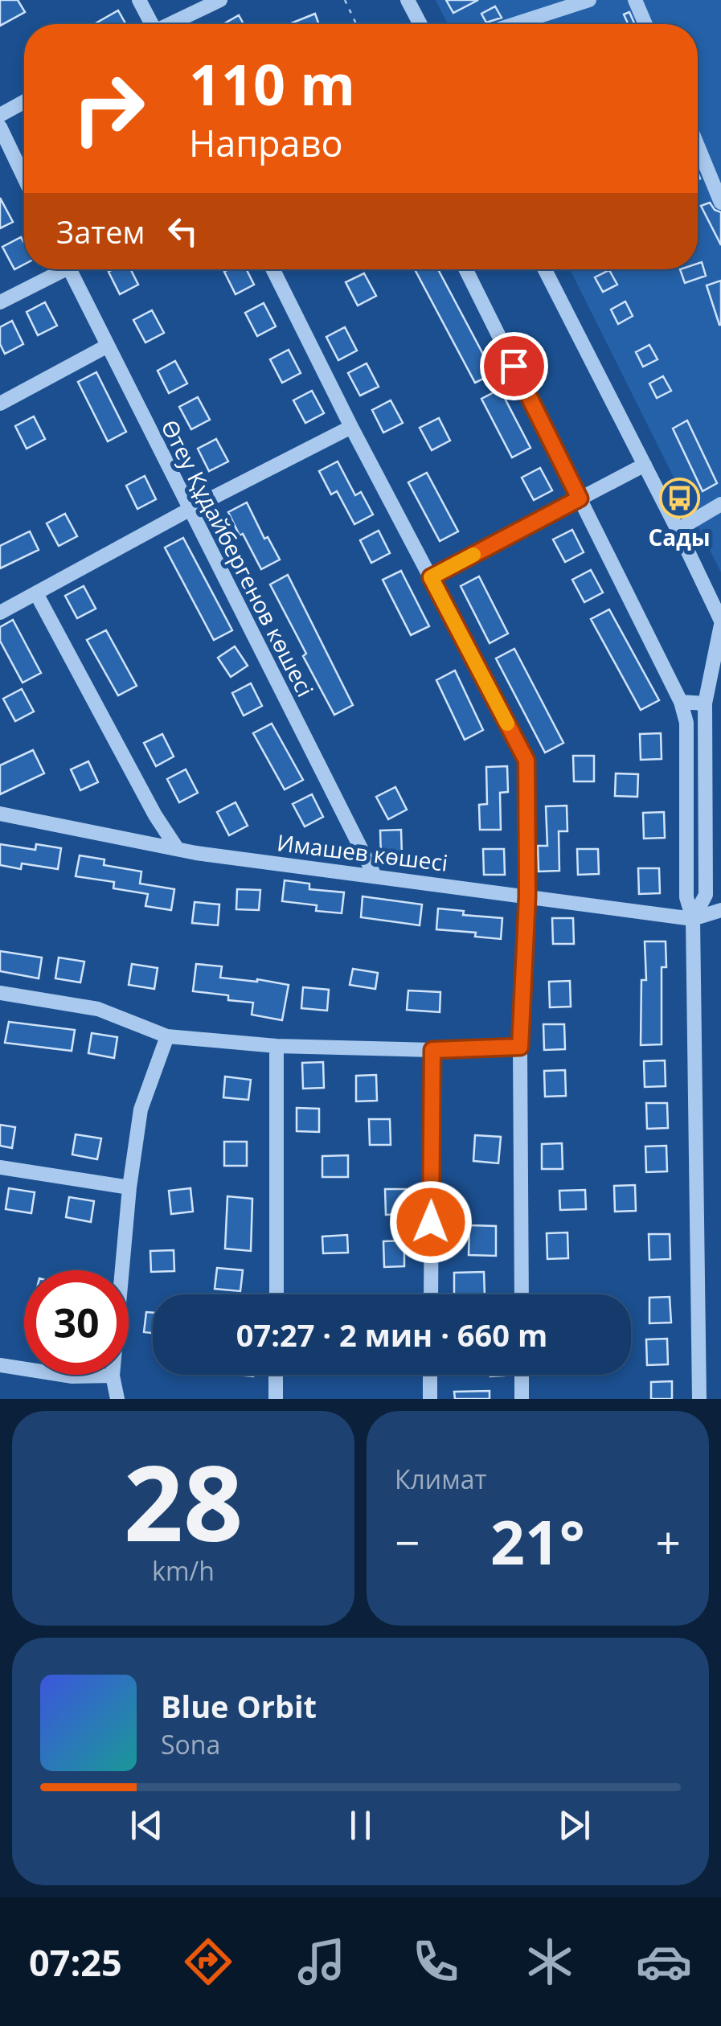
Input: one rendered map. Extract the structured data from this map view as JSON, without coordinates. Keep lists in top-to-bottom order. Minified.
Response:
{"streets":{"street":["Өтеу Құдайбергенов көшесі","Имашев көшесі"]},"crossings":[["Өтеу Құдайбергенов көшесі","Имашев көшесі"]],"places":{"bus stop":["Сады"]},"page":{"turn":["110 m","Направо"],"then":"Затем","limit":"30","trip":"07:27 · 2 мин · 660 m","tile":[["28","km/h"],"Климат"],"heat":["−","21°","+"],"song":["Blue Orbit","Sona"],"tabs":"07:25"}}
